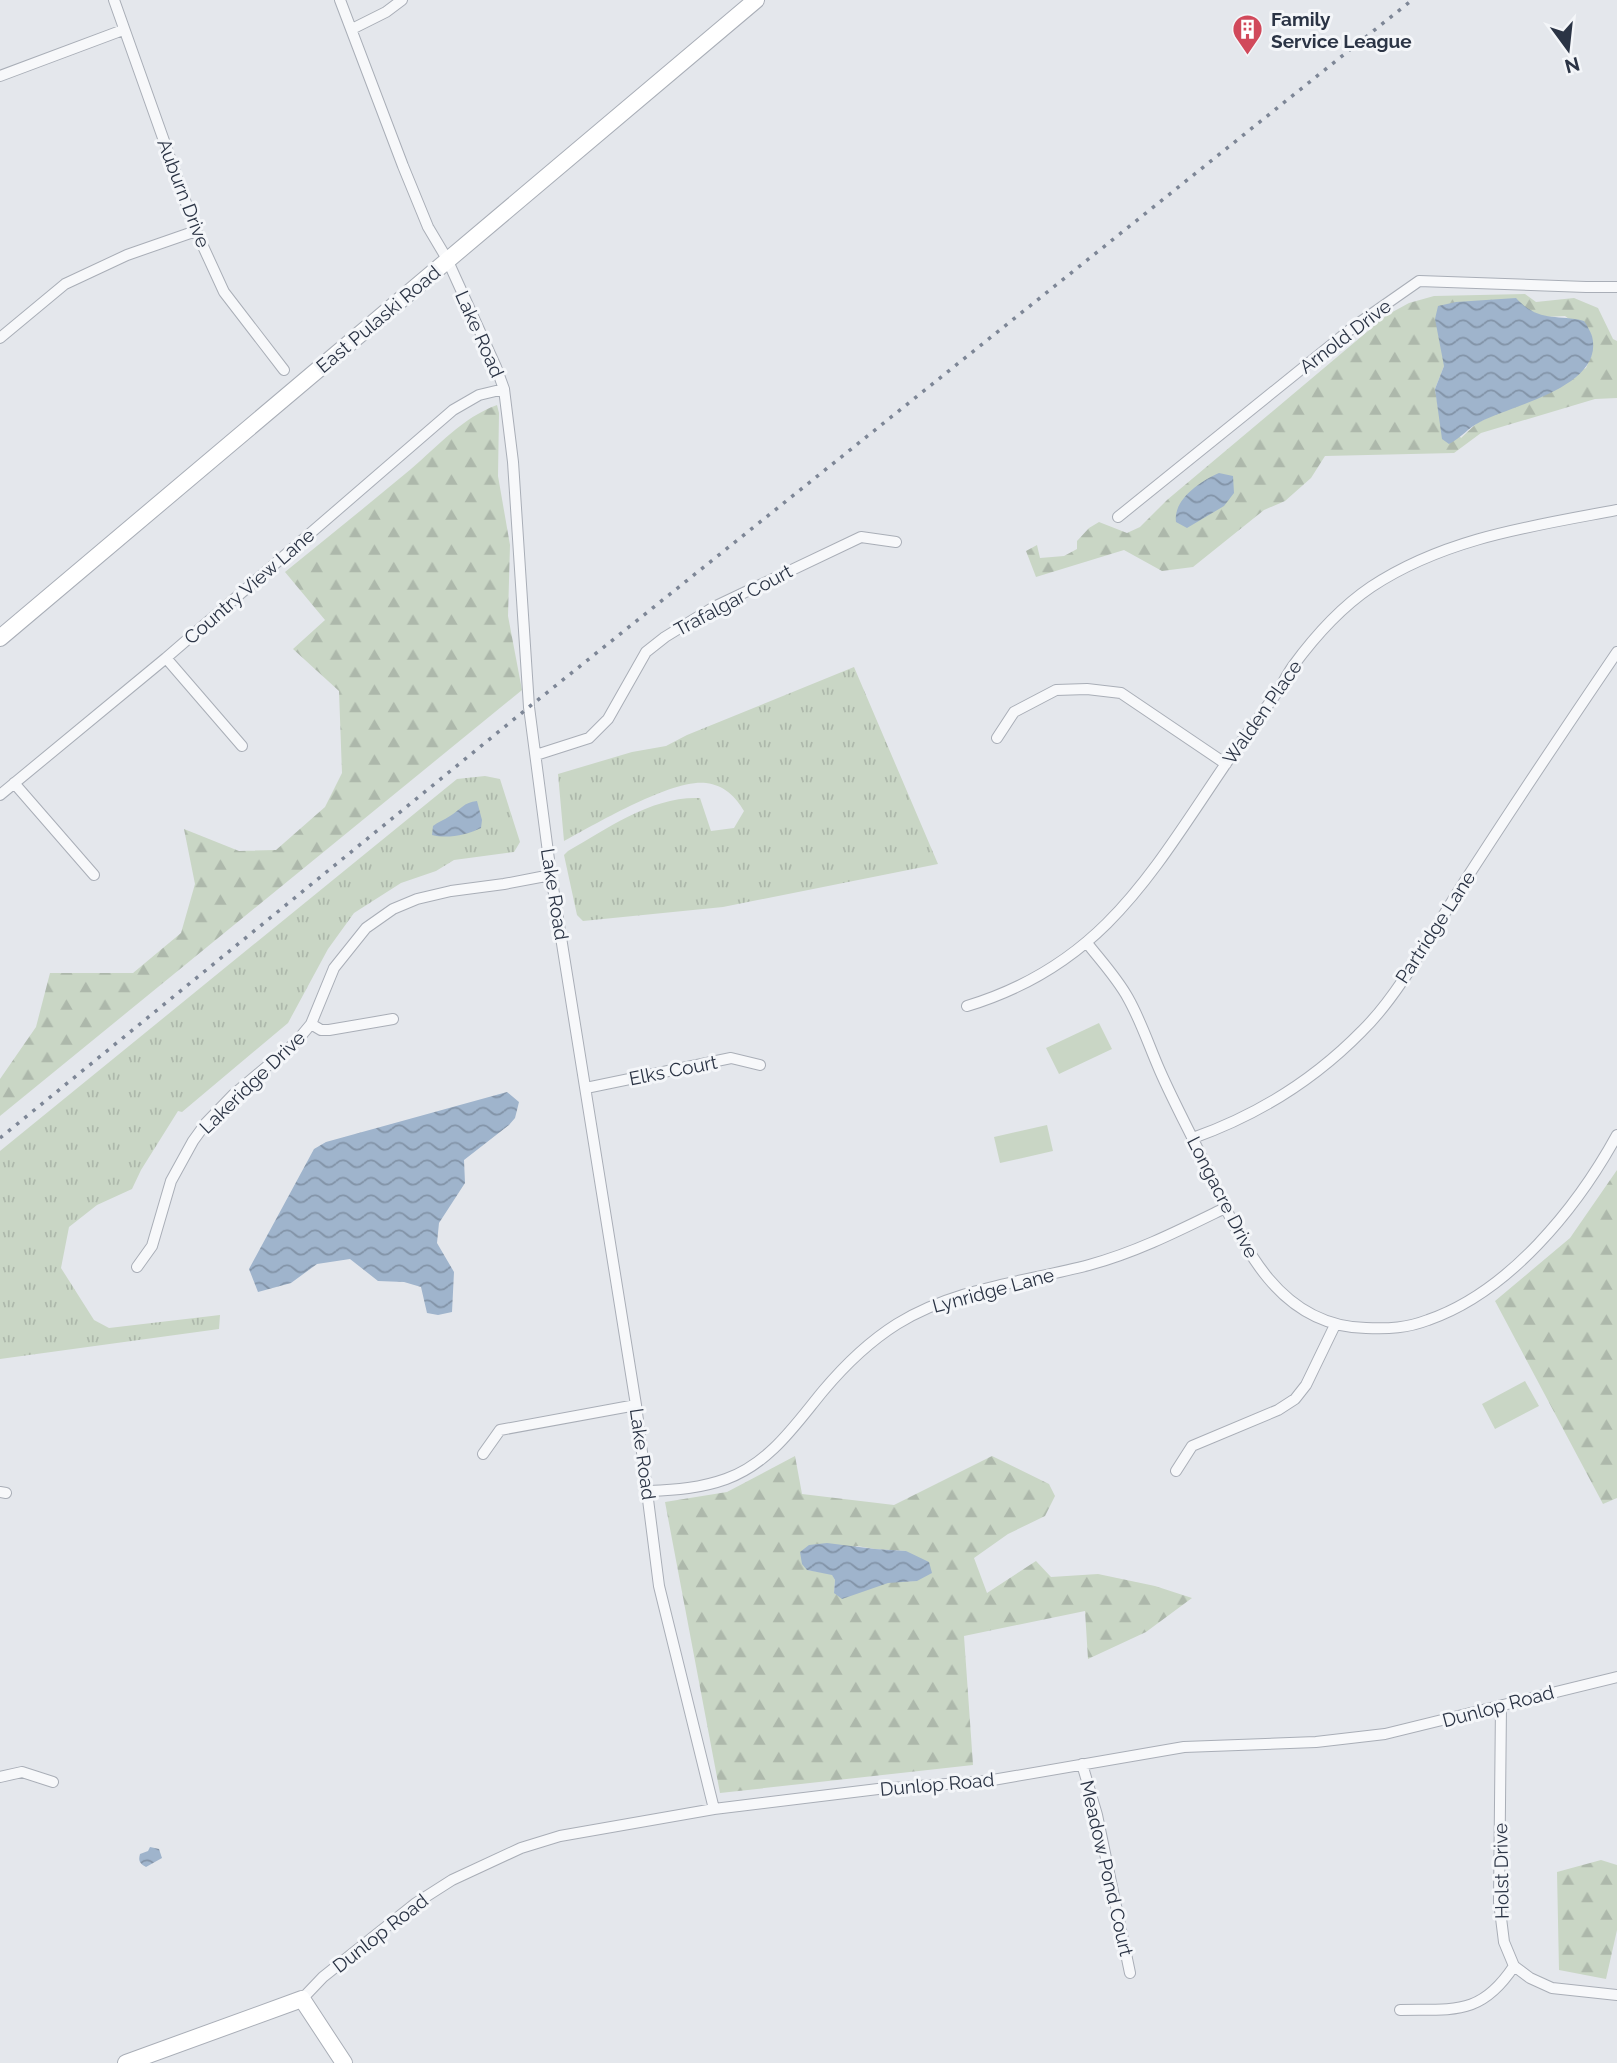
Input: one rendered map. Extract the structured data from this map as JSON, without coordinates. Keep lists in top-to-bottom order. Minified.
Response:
{"streets":{"main road":["East Pulaski Road"],"street":["Auburn Drive","Lake Road","Arnold Drive","Country View Lane","Trafalgar Court","Walden Place","Partridge Lane","Elks Court","Lakeridge Drive","Longacre Drive","Lynridge Lane","Dunlop Road","Meadow Pond Court","Holst Drive"]},"crossings":[["East Pulaski Road","Lake Road"],["Lake Road","Country View Lane"],["Lake Road","Trafalgar Court"],["Lake Road","Elks Court"],["Lake Road","Lakeridge Drive"],["Lake Road","Lynridge Lane"],["Lake Road","Dunlop Road"],["Walden Place","Longacre Drive"],["Partridge Lane","Longacre Drive"],["Longacre Drive","Lynridge Lane"],["Dunlop Road","Meadow Pond Court"],["Dunlop Road","Holst Drive"]],"places":{"building":["Family Service League"]},"north":"bottom"}
